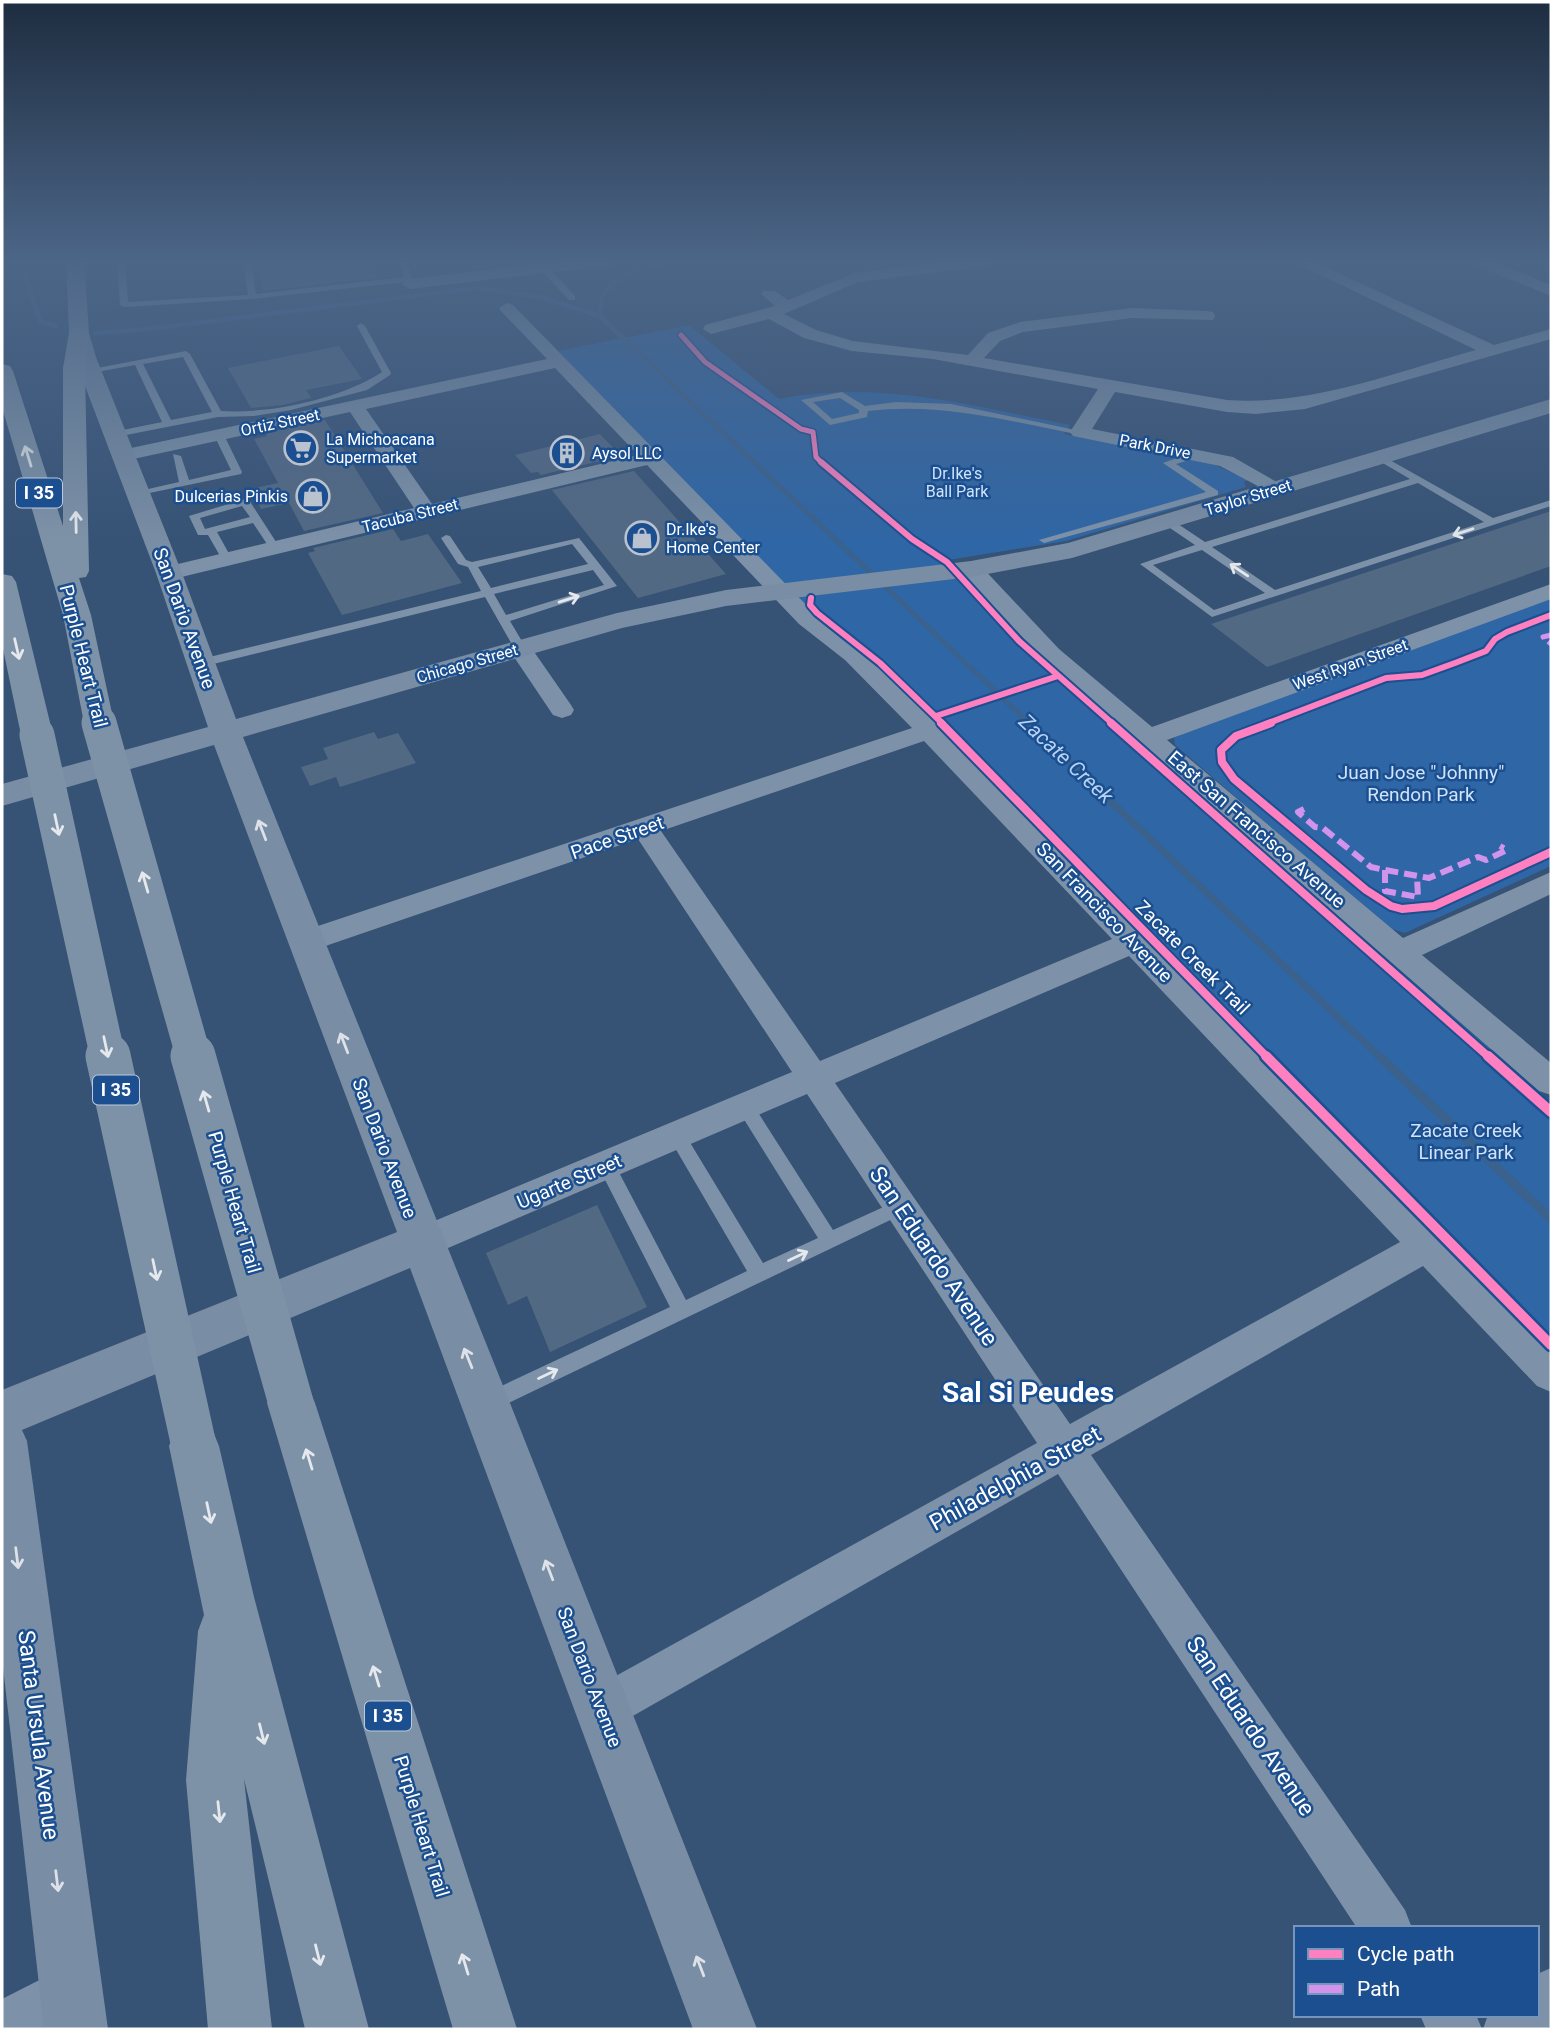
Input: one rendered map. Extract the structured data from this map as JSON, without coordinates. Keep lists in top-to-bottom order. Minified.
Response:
{"streets":{"highway":["I 35","Purple Heart Trail"],"main road":["Taylor Street","San Dario Avenue","Chicago Street","Ugarte Street","Santa Ursula Avenue"],"street":["Ortiz Street","Park Drive","Tacuba Street","West Ryan Street","East San Francisco Avenue","Pace Street","San Francisco Avenue","San Eduardo Avenue","Philadelphia Street"],"cycle path":["Zacate Creek Trail"]},"crossings":[["Ortiz Street","San Dario Avenue"],["Ortiz Street","San Francisco Avenue"],["Park Drive","Taylor Street"],["Taylor Street","Chicago Street"],["Taylor Street","East San Francisco Avenue"],["Tacuba Street","San Dario Avenue"],["Tacuba Street","San Francisco Avenue"],["San Dario Avenue","Chicago Street"],["San Dario Avenue","Pace Street"],["San Dario Avenue","Ugarte Street"],["San Dario Avenue","Philadelphia Street"],["Chicago Street","San Francisco Avenue"],["West Ryan Street","East San Francisco Avenue"],["Pace Street","San Francisco Avenue"],["Pace Street","San Eduardo Avenue"],["San Francisco Avenue","Ugarte Street"],["San Francisco Avenue","Philadelphia Street"],["Ugarte Street","San Eduardo Avenue"],["San Eduardo Avenue","Philadelphia Street"]],"one_way":["San Dario Avenue","Santa Ursula Avenue"],"districts":["Sal Si Peudes"],"water":["Zacate Creek"],"parks":["Dr.Ike's Ball Park","Juan Jose \"Johnny\" Rendon Park","Zacate Creek Linear Park"],"places":{"supermarket":["La Michoacana Supermarket"],"building":["Aysol LLC"],"shop":["Dulcerias Pinkis","Dr.Ike's Home Center"]},"legend":["Cycle path","Path"]}
